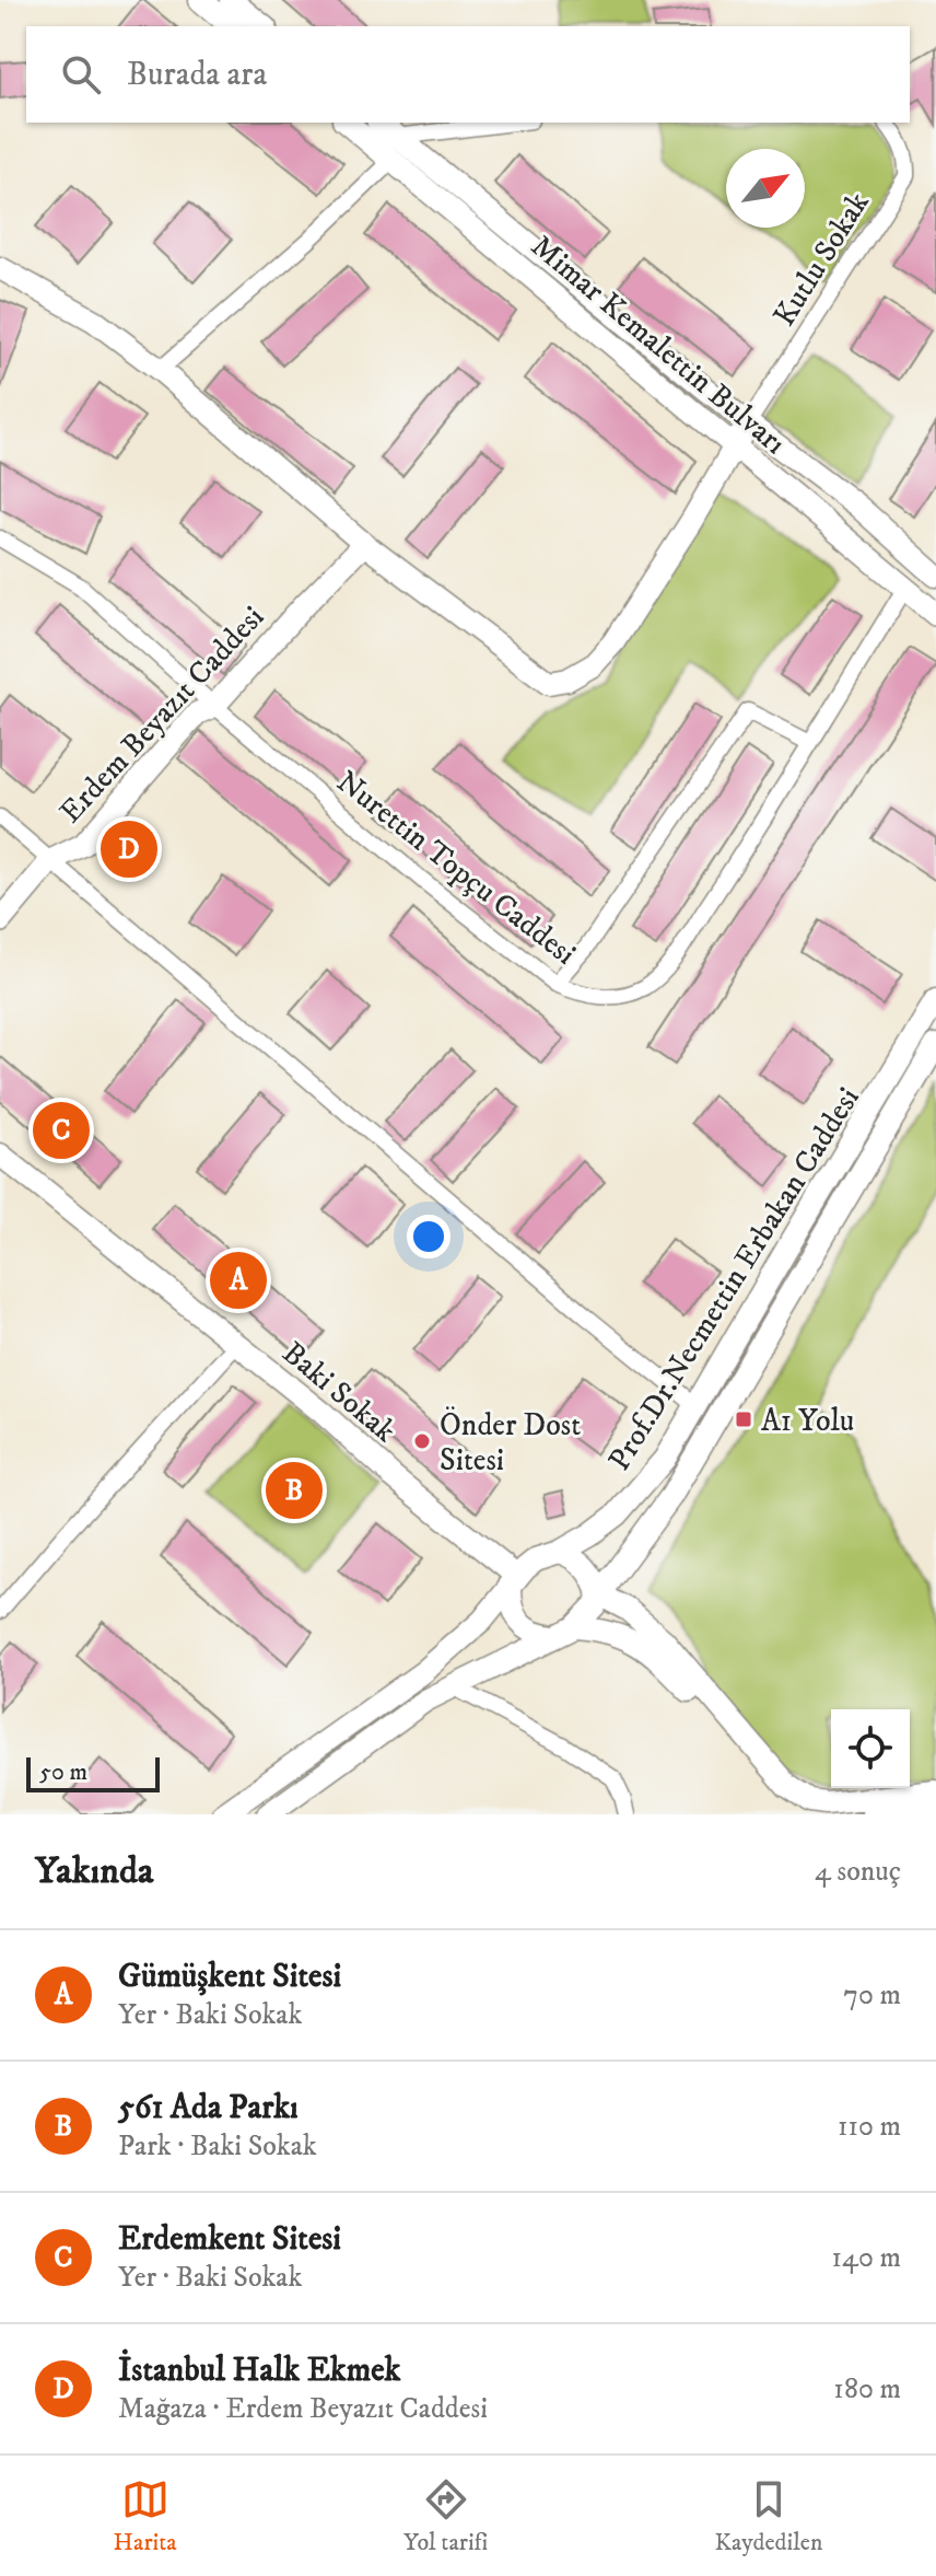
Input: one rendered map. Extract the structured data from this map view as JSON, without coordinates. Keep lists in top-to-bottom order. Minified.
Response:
{"streets":{"main road":["Mimar Kemalettin Bulvarı","Erdem Beyazıt Caddesi","Prof.Dr.Necmettin Erbakan Caddesi","Baki Sokak"],"street":["Kutlu Sokak","Nurettin Topçu Caddesi"]},"crossings":[["Kutlu Sokak","Mimar Kemalettin Bulvarı"],["Mimar Kemalettin Bulvarı","Nurettin Topçu Caddesi"],["Erdem Beyazıt Caddesi","Nurettin Topçu Caddesi"],["Prof.Dr.Necmettin Erbakan Caddesi","Baki Sokak"]],"places":{"transit":["A1 Yolu"],"other":["Önder Dost Sitesi"]},"scale_bar":"50 m","north":"top right","page":{"search":"Burada ara","pins":["D","C","A","B"],"scale":"50 m","heading":["Yakında","4 sonuç"],"list":[{"mark":"A","name":"Gümüşkent Sitesi","note":"Yer · Baki Sokak","value":"70 m"},{"mark":"B","name":"561 Ada Parkı","note":"Park · Baki Sokak","value":"110 m"},{"mark":"C","name":"Erdemkent Sitesi","note":"Yer · Baki Sokak","value":"140 m"},{"mark":"D","name":"İstanbul Halk Ekmek","note":"Mağaza · Erdem Beyazıt Caddesi","value":"180 m"}],"nav":["Harita","Yol tarifi","Kaydedilen"]}}
